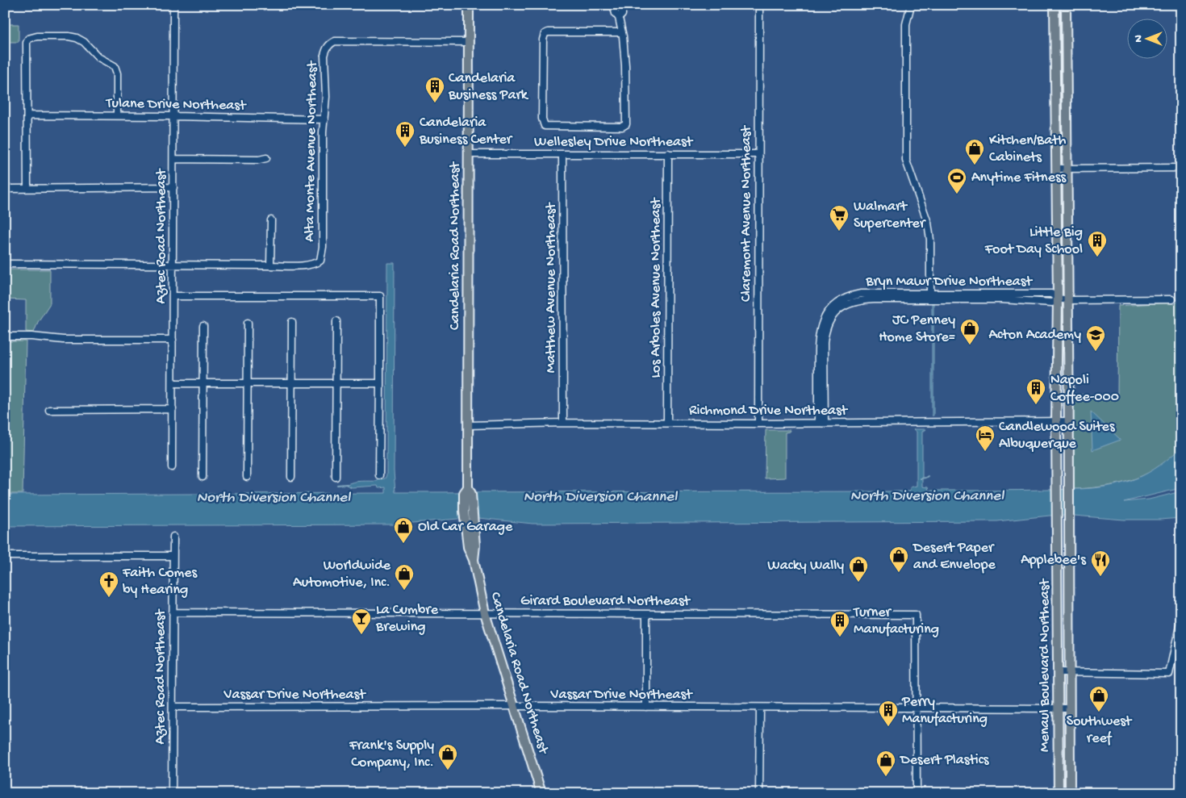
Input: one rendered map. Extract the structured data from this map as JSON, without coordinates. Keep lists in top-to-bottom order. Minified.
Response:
{"streets":{"main road":["Candelaria Road Northeast","Menaul Boulevard Northeast"],"street":["Tulane Drive Northeast","Wellesley Drive Northeast","Alta Monte Avenue Northeast","Claremont Avenue Northeast","Aztec Road Northeast","Bryn Mawr Drive Northeast","Matthew Avenue Northeast","Los Arboles Avenue Northeast","Richmond Drive Northeast","Girard Boulevard Northeast","Vassar Drive Northeast"]},"crossings":[["Tulane Drive Northeast","Alta Monte Avenue Northeast"],["Tulane Drive Northeast","Aztec Road Northeast"],["Wellesley Drive Northeast","Claremont Avenue Northeast"],["Wellesley Drive Northeast","Candelaria Road Northeast"],["Wellesley Drive Northeast","Matthew Avenue Northeast"],["Wellesley Drive Northeast","Los Arboles Avenue Northeast"],["Alta Monte Avenue Northeast","Candelaria Road Northeast"],["Claremont Avenue Northeast","Richmond Drive Northeast"],["Aztec Road Northeast","Girard Boulevard Northeast"],["Aztec Road Northeast","Vassar Drive Northeast"],["Candelaria Road Northeast","Richmond Drive Northeast"],["Candelaria Road Northeast","Girard Boulevard Northeast"],["Candelaria Road Northeast","Vassar Drive Northeast"],["Bryn Mawr Drive Northeast","Richmond Drive Northeast"],["Bryn Mawr Drive Northeast","Menaul Boulevard Northeast"],["Matthew Avenue Northeast","Richmond Drive Northeast"],["Los Arboles Avenue Northeast","Richmond Drive Northeast"],["Richmond Drive Northeast","Menaul Boulevard Northeast"],["Girard Boulevard Northeast","Vassar Drive Northeast"],["Menaul Boulevard Northeast","Vassar Drive Northeast"]],"water":["North Diversion Channel"],"places":{"building":["Candelaria Business Park","Candelaria Business Center","Little Big Foot Day School","Napoli Coffee-000","Turner Manufacturing","Perry Manufacturing"],"shop":["Kitchen/Bath Cabinets","JC Penney Home Store=","Old Car Garage","Desert Paper and Envelope","Wacky Wally","Worldwide Automotive, Inc.","Southwest reef","Frank's Supply Company, Inc.","Desert Plastics"],"sports":["Anytime Fitness"],"supermarket":["Walmart Supercenter"],"school or university":["Acton Academy"],"hotel":["Candlewood Suites Albuquerque"],"restaurant":["Applebee's"],"church":["Faith Comes by Hearing"],"bar":["La Cumbre Brewing"]},"north":"left"}
